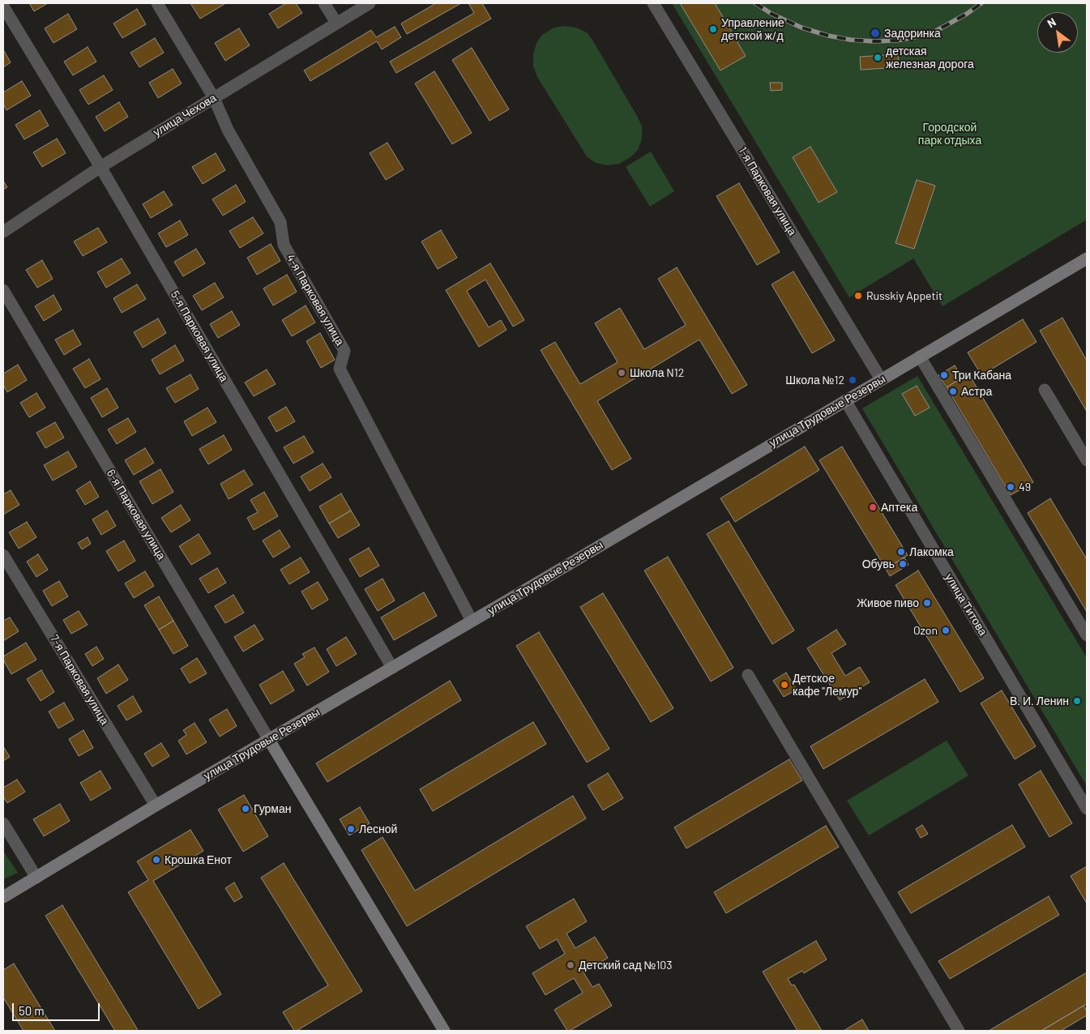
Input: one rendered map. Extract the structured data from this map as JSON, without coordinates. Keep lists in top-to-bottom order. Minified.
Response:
{"streets":{"main road":["улица Трудовые Резервы"],"street":["улица Чехова","1-я Парковая улица","4-я Парковая улица","5-я Парковая улица","6-я Парковая улица","улица Титова","7-я Парковая улица"]},"crossings":[["улица Чехова","4-я Парковая улица"],["улица Чехова","5-я Парковая улица"],["1-я Парковая улица","улица Трудовые Резервы"],["4-я Парковая улица","улица Трудовые Резервы"],["5-я Парковая улица","улица Трудовые Резервы"],["улица Трудовые Резервы","6-я Парковая улица"],["улица Трудовые Резервы","улица Титова"],["улица Трудовые Резервы","7-я Парковая улица"]],"parks":["Городской парк отдыха"],"places":["Управление детской ж/д","Задоринка","детская железная дорога","Russkiy Appetit","Школа N12","Три Кабана","Школа №12","Астра","49","Аптека","Лакомка","Обувь","Живое пиво","Ozon","Детское кафе \"Лемур\"","В. И. Ленин","Гурман","Лесной","Крошка Енот","Детский сад №103"],"scale_bar":"50 m","north":"top left"}
